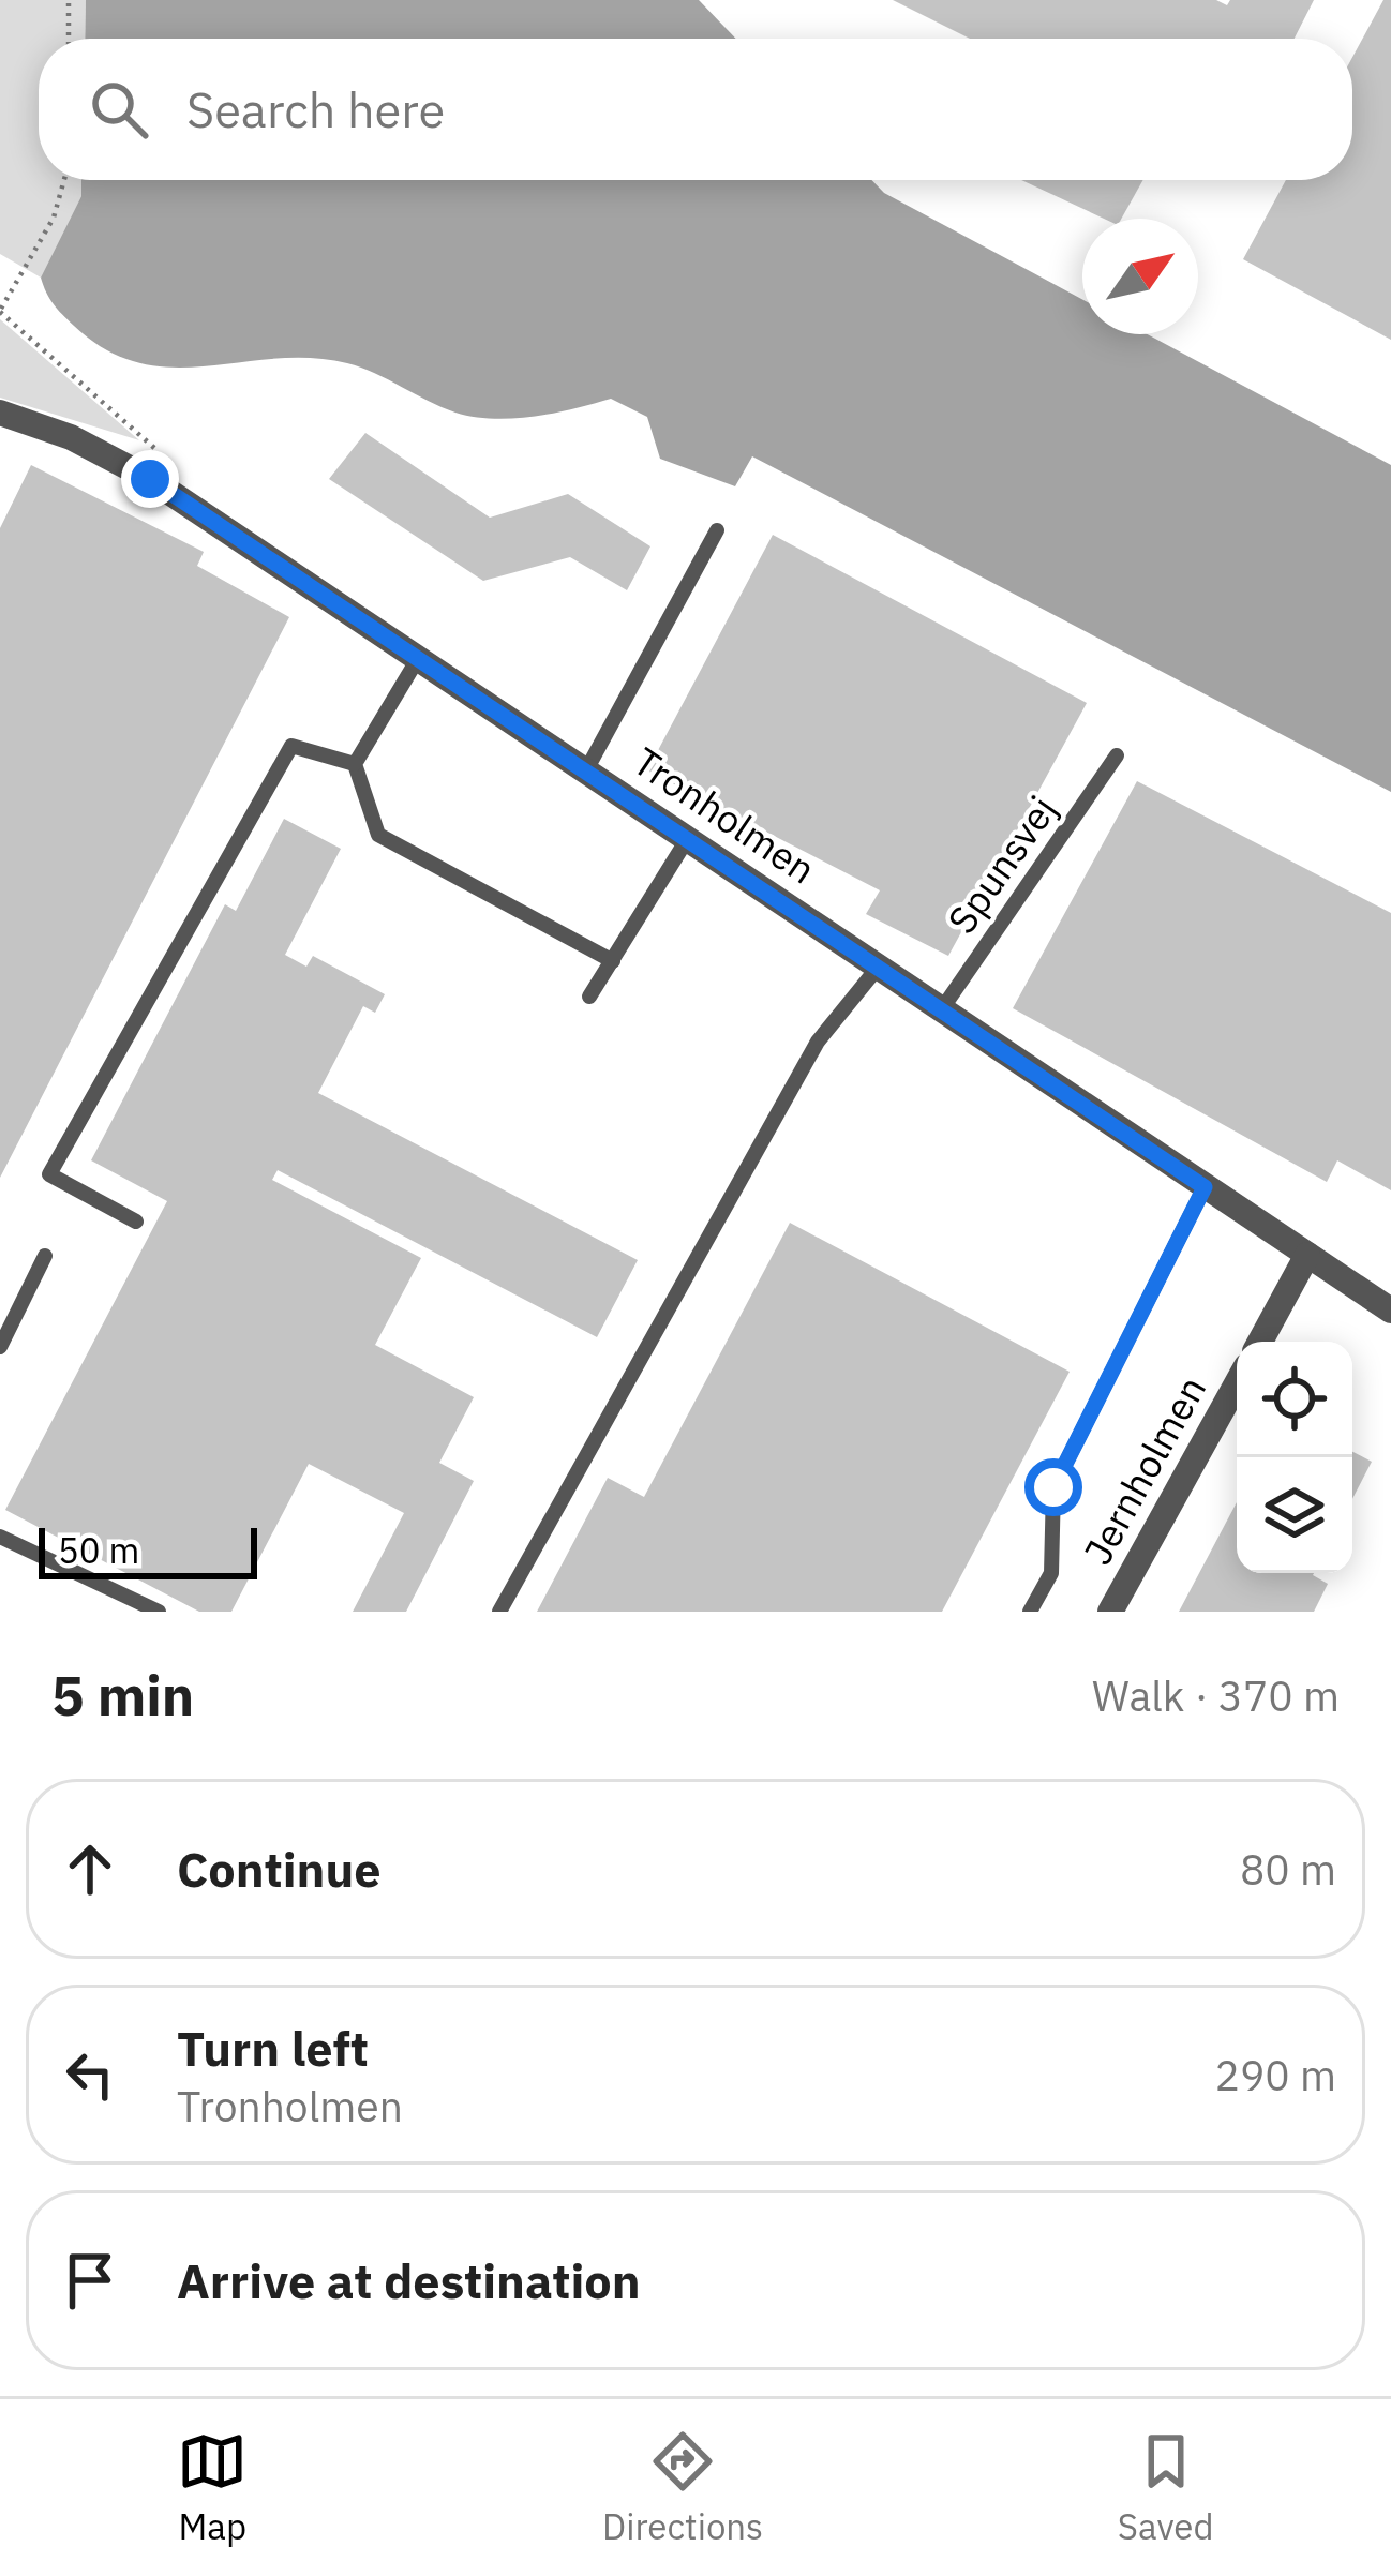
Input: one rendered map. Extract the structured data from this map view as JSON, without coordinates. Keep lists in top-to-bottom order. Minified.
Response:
{"streets":{"street":["Tronholmen","Jernholmen"],"lane":["Spunsvej"]},"crossings":[["Tronholmen","Spunsvej"],["Tronholmen","Jernholmen"]],"scale_bar":"50 m","north":"top right","page":{"search":"Search here","scale":"50 m","heading":["5 min","Walk · 370 m"],"list":[["Continue","80 m"],["Turn left","Tronholmen","290 m"],"Arrive at destination"],"nav":["Map","Directions","Saved"]}}
